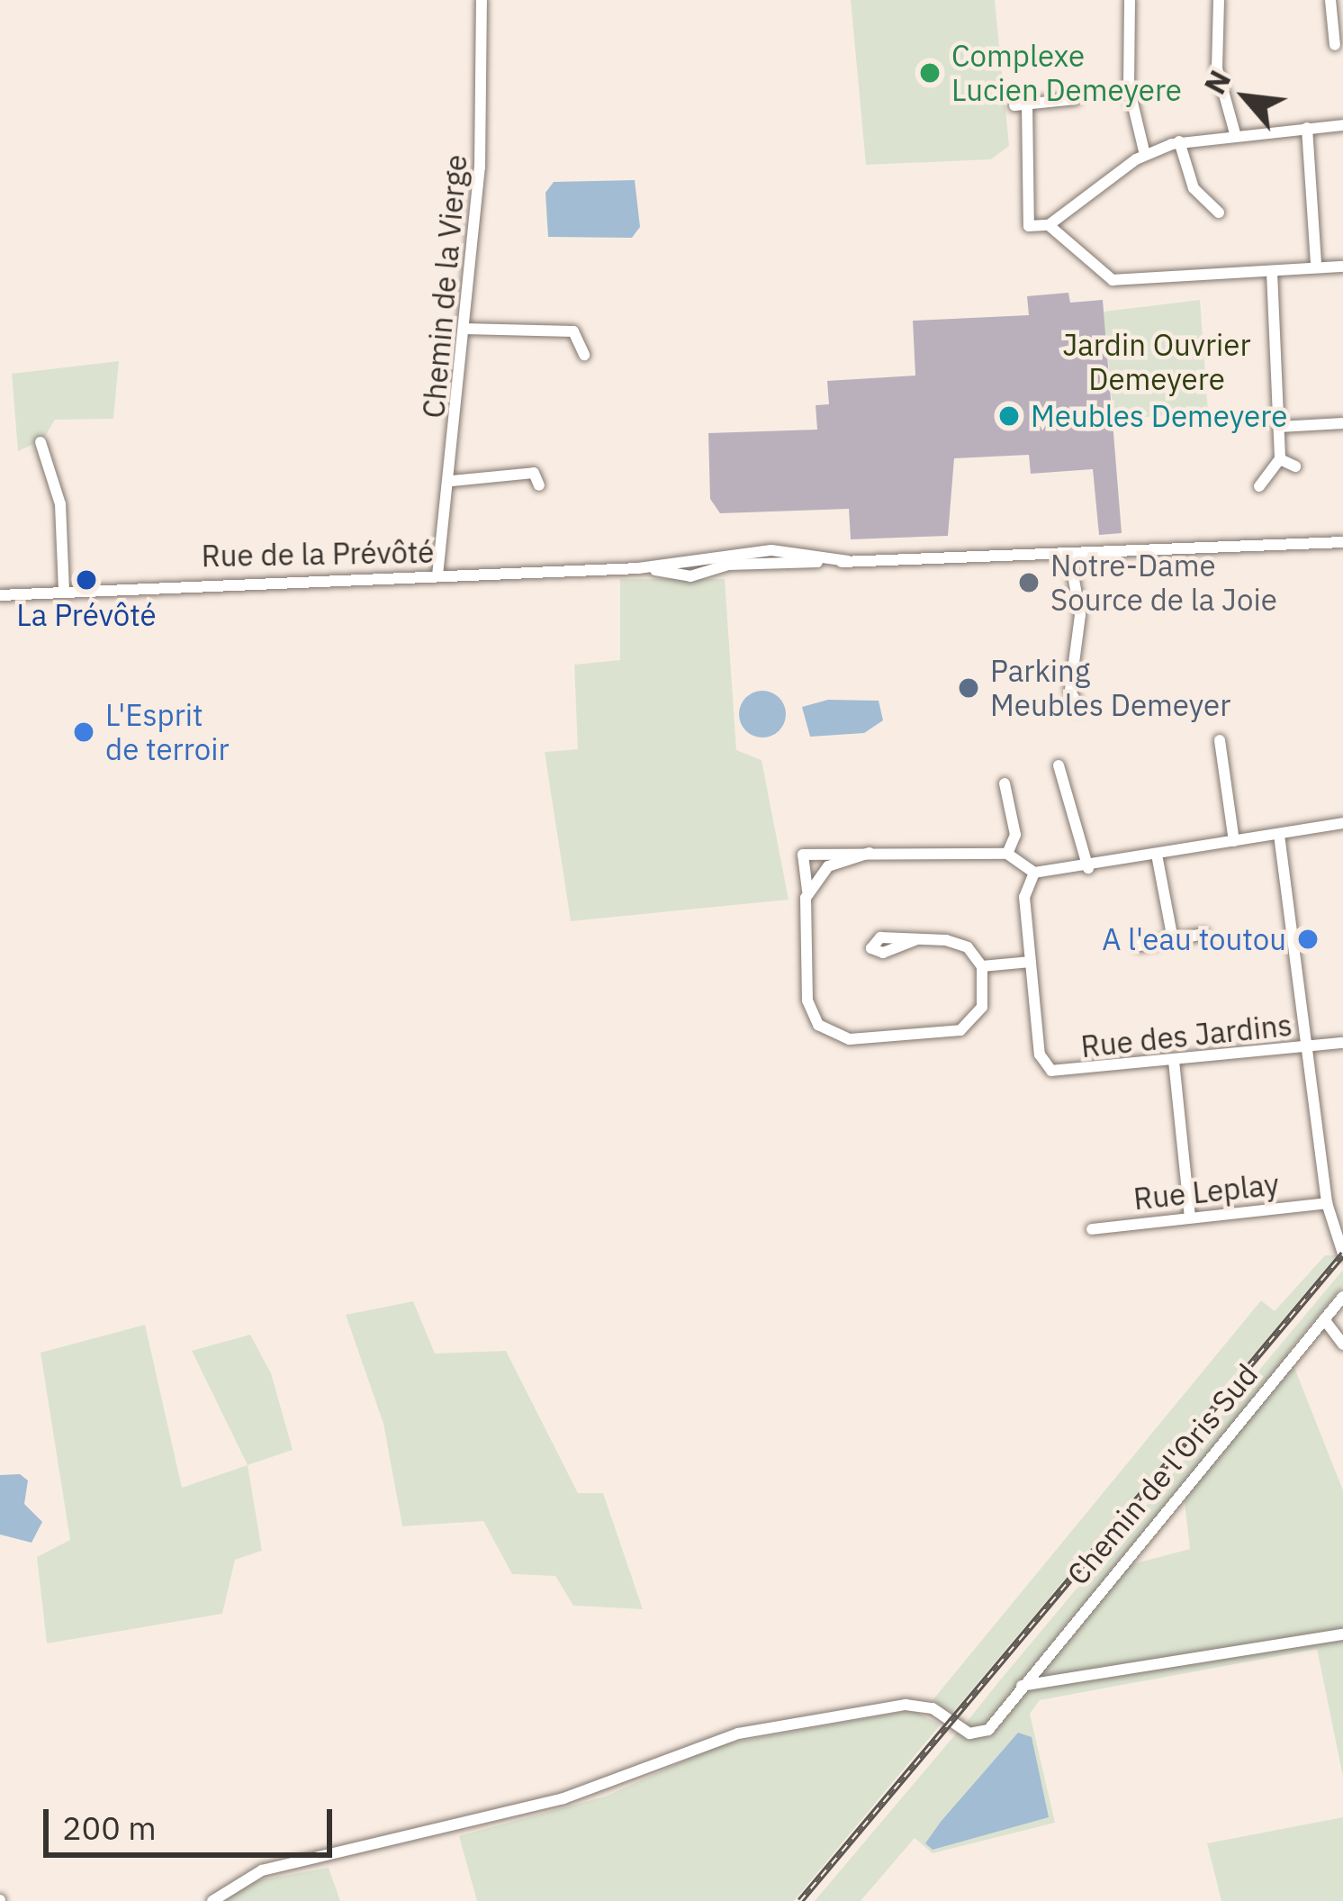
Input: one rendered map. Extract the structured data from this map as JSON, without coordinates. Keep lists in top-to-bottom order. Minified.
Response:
{"streets":{"street":["Chemin de la Vierge","Rue de la Prévôté","Rue des Jardins","Rue Leplay","Chemin de l'Oris Sud"]},"crossings":[["Chemin de la Vierge","Rue de la Prévôté"]],"parks":["Jardin Ouvrier Demeyere"],"places":["Complexe Lucien Demeyere","Meubles Demeyere","La Prévôté","Notre-Dame Source de la Joie","Parking Meubles Demeyer","L'Esprit de terroir","A l'eau toutou"],"scale_bar":"200 m","north":"top left"}
